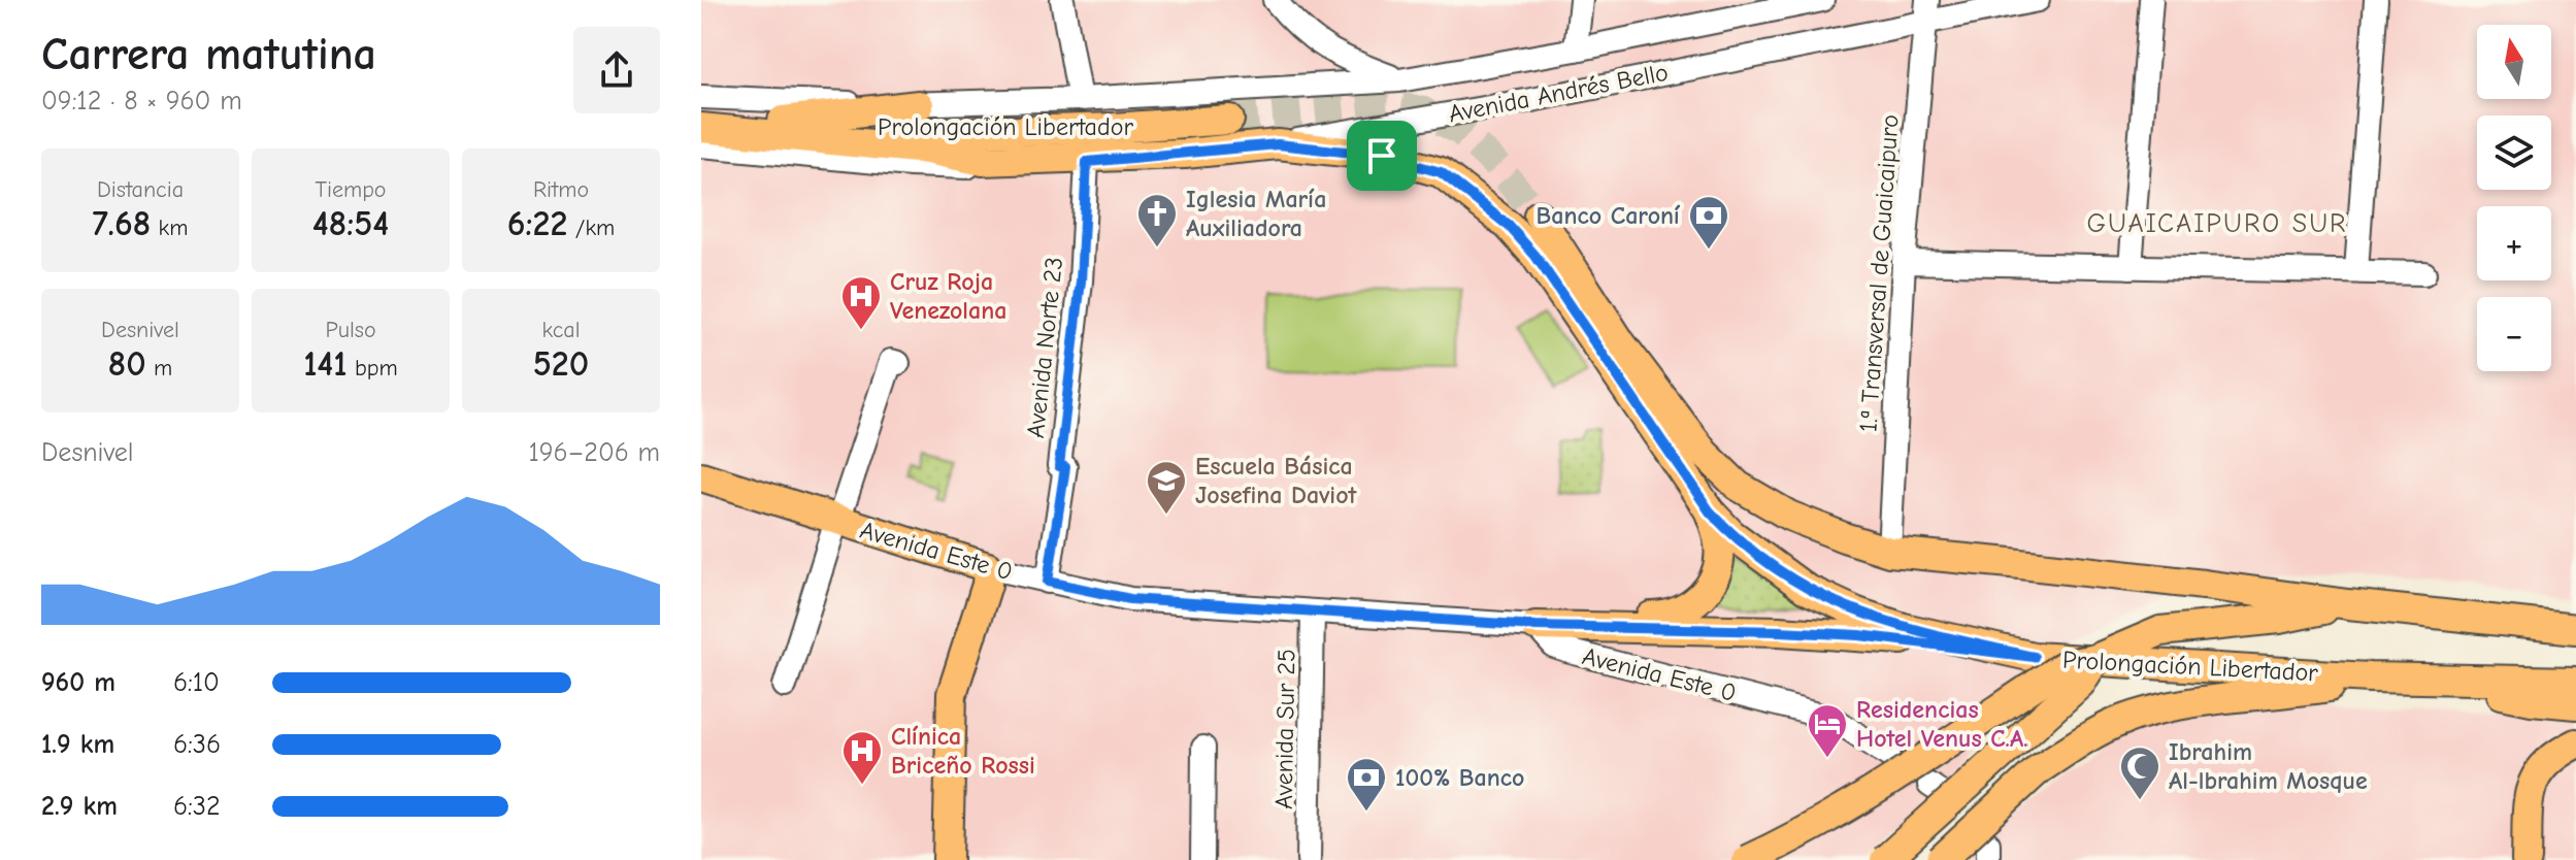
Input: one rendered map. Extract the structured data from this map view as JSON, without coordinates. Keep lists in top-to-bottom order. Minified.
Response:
{"streets":{"main road":["Avenida Andrés Bello","Prolongación Libertador","Avenida Este 0"],"street":["1.ª Transversal de Guaicaipuro","Avenida Norte 23","Avenida Sur 25"]},"crossings":[["Avenida Andrés Bello","Prolongación Libertador"],["Avenida Andrés Bello","1.ª Transversal de Guaicaipuro"],["Avenida Norte 23","Avenida Este 0"],["Avenida Este 0","Avenida Sur 25"]],"districts":["GUAICAIPURO SUR"],"places":{"church":["Iglesia María Auxiliadora"],"bank":["Banco Caroní","100% Banco"],"hospital":["Cruz Roja Venezolana","Clínica Briceño Rossi"],"school or university":["Escuela Básica Josefina Daviot"],"hotel":["Residencias Hotel Venus C.A."],"mosque":["Ibrahim Al-lbrahim Mosque"]},"north":"top","page":{"heading":["Carrera matutina","09:12 · 8 × 960 m"],"map_buttons":["+","−"],"stats":[["Distancia","7.68 km"],["Tiempo","48:54"],["Ritmo","6:22 /km"],["Desnivel","80 m"],["Pulso","141 bpm"],["kcal","520"]],"chart":["Desnivel","196–206 m"],"list":[{"name":"960 m","note":"6:10"},{"name":"1.9 km","note":"6:36"},{"name":"2.9 km","note":"6:32"}]}}
